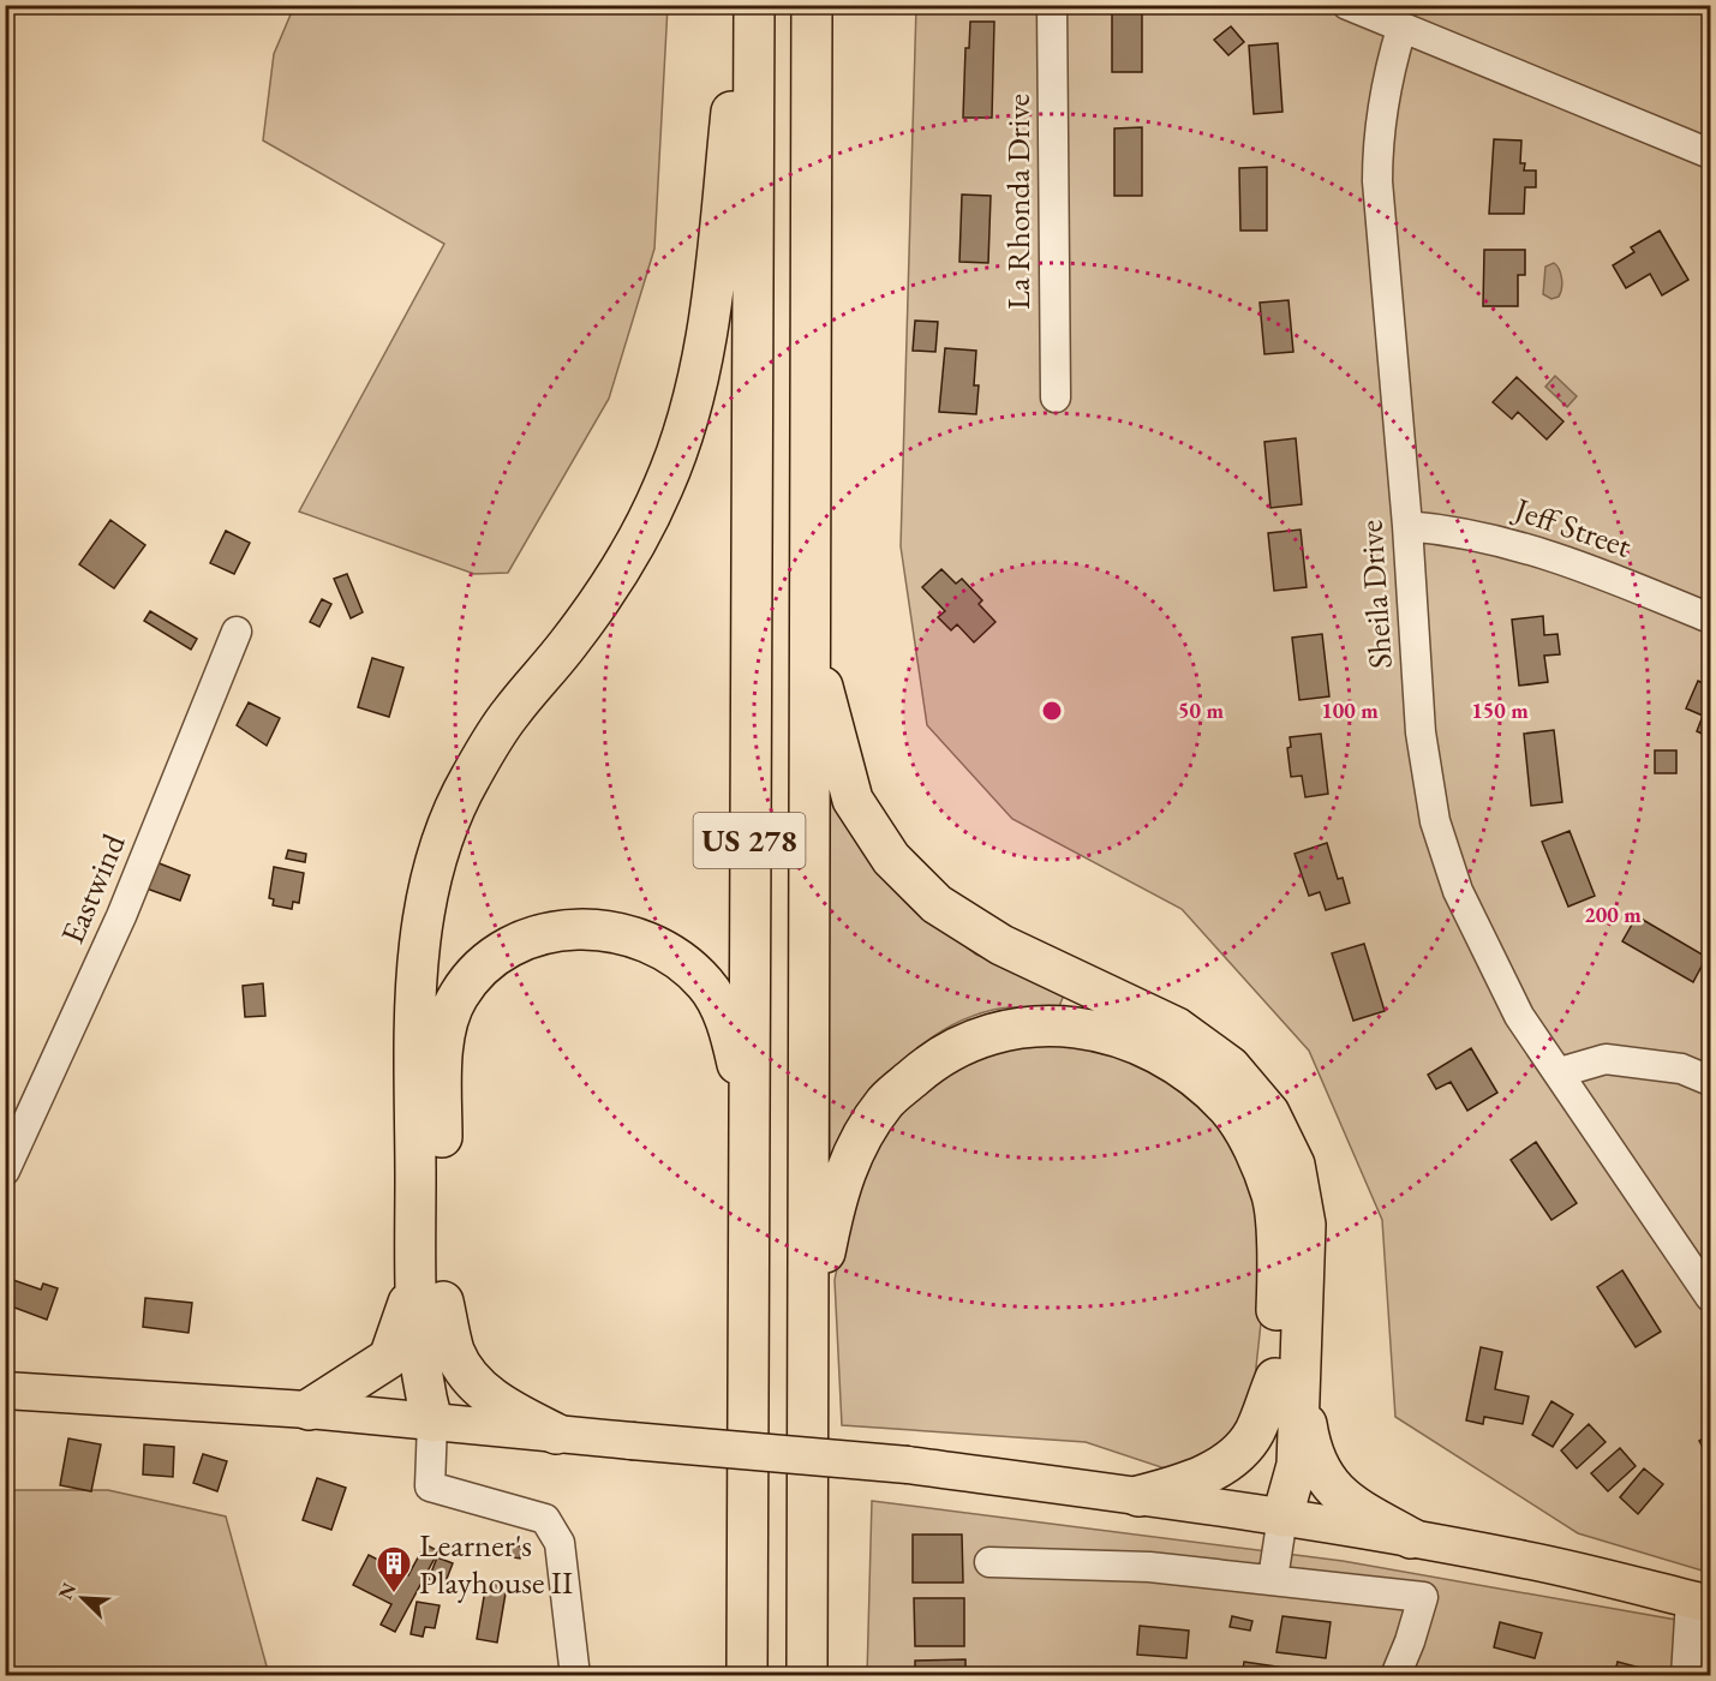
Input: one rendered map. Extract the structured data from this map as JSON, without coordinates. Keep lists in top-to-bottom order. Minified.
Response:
{"streets":{"highway":["US 278"],"street":["La Rhonda Drive","Jeff Street","Sheila Drive","Eastwind"]},"crossings":[["Jeff Street","Sheila Drive"]],"places":{"building":["Learner's Playhouse II"]},"north":"top left","rings":["50 m","100 m","150 m","200 m"]}
